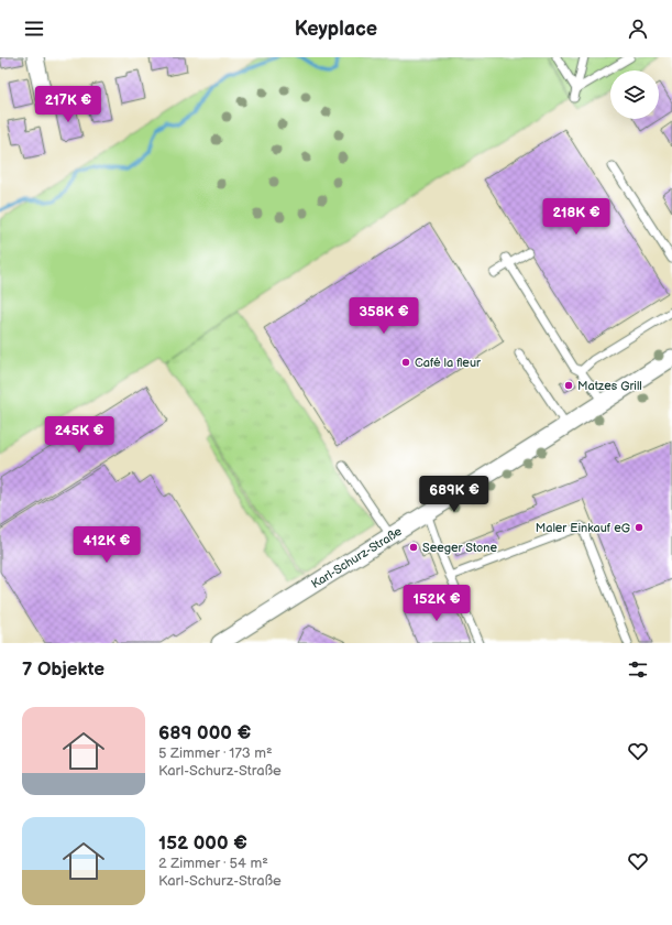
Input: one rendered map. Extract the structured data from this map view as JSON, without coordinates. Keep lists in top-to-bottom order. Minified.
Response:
{"streets":{"street":["Karl-Schurz-Straße"]},"places":["Café la fleur","Matzes Grill","Maler Einkauf eG","Seeger Stone"],"page":{"header":"Keyplace","price":["217K €","218K €","358K €","245K €","689K €","412K €","152K €"],"heading":"7 Objekte","list":[{"name":"689 000 €","note":"5 Zimmer · 173 m² · Karl-Schurz-Straße"},{"name":"152 000 €","note":"2 Zimmer · 54 m² · Karl-Schurz-Straße"}]}}
